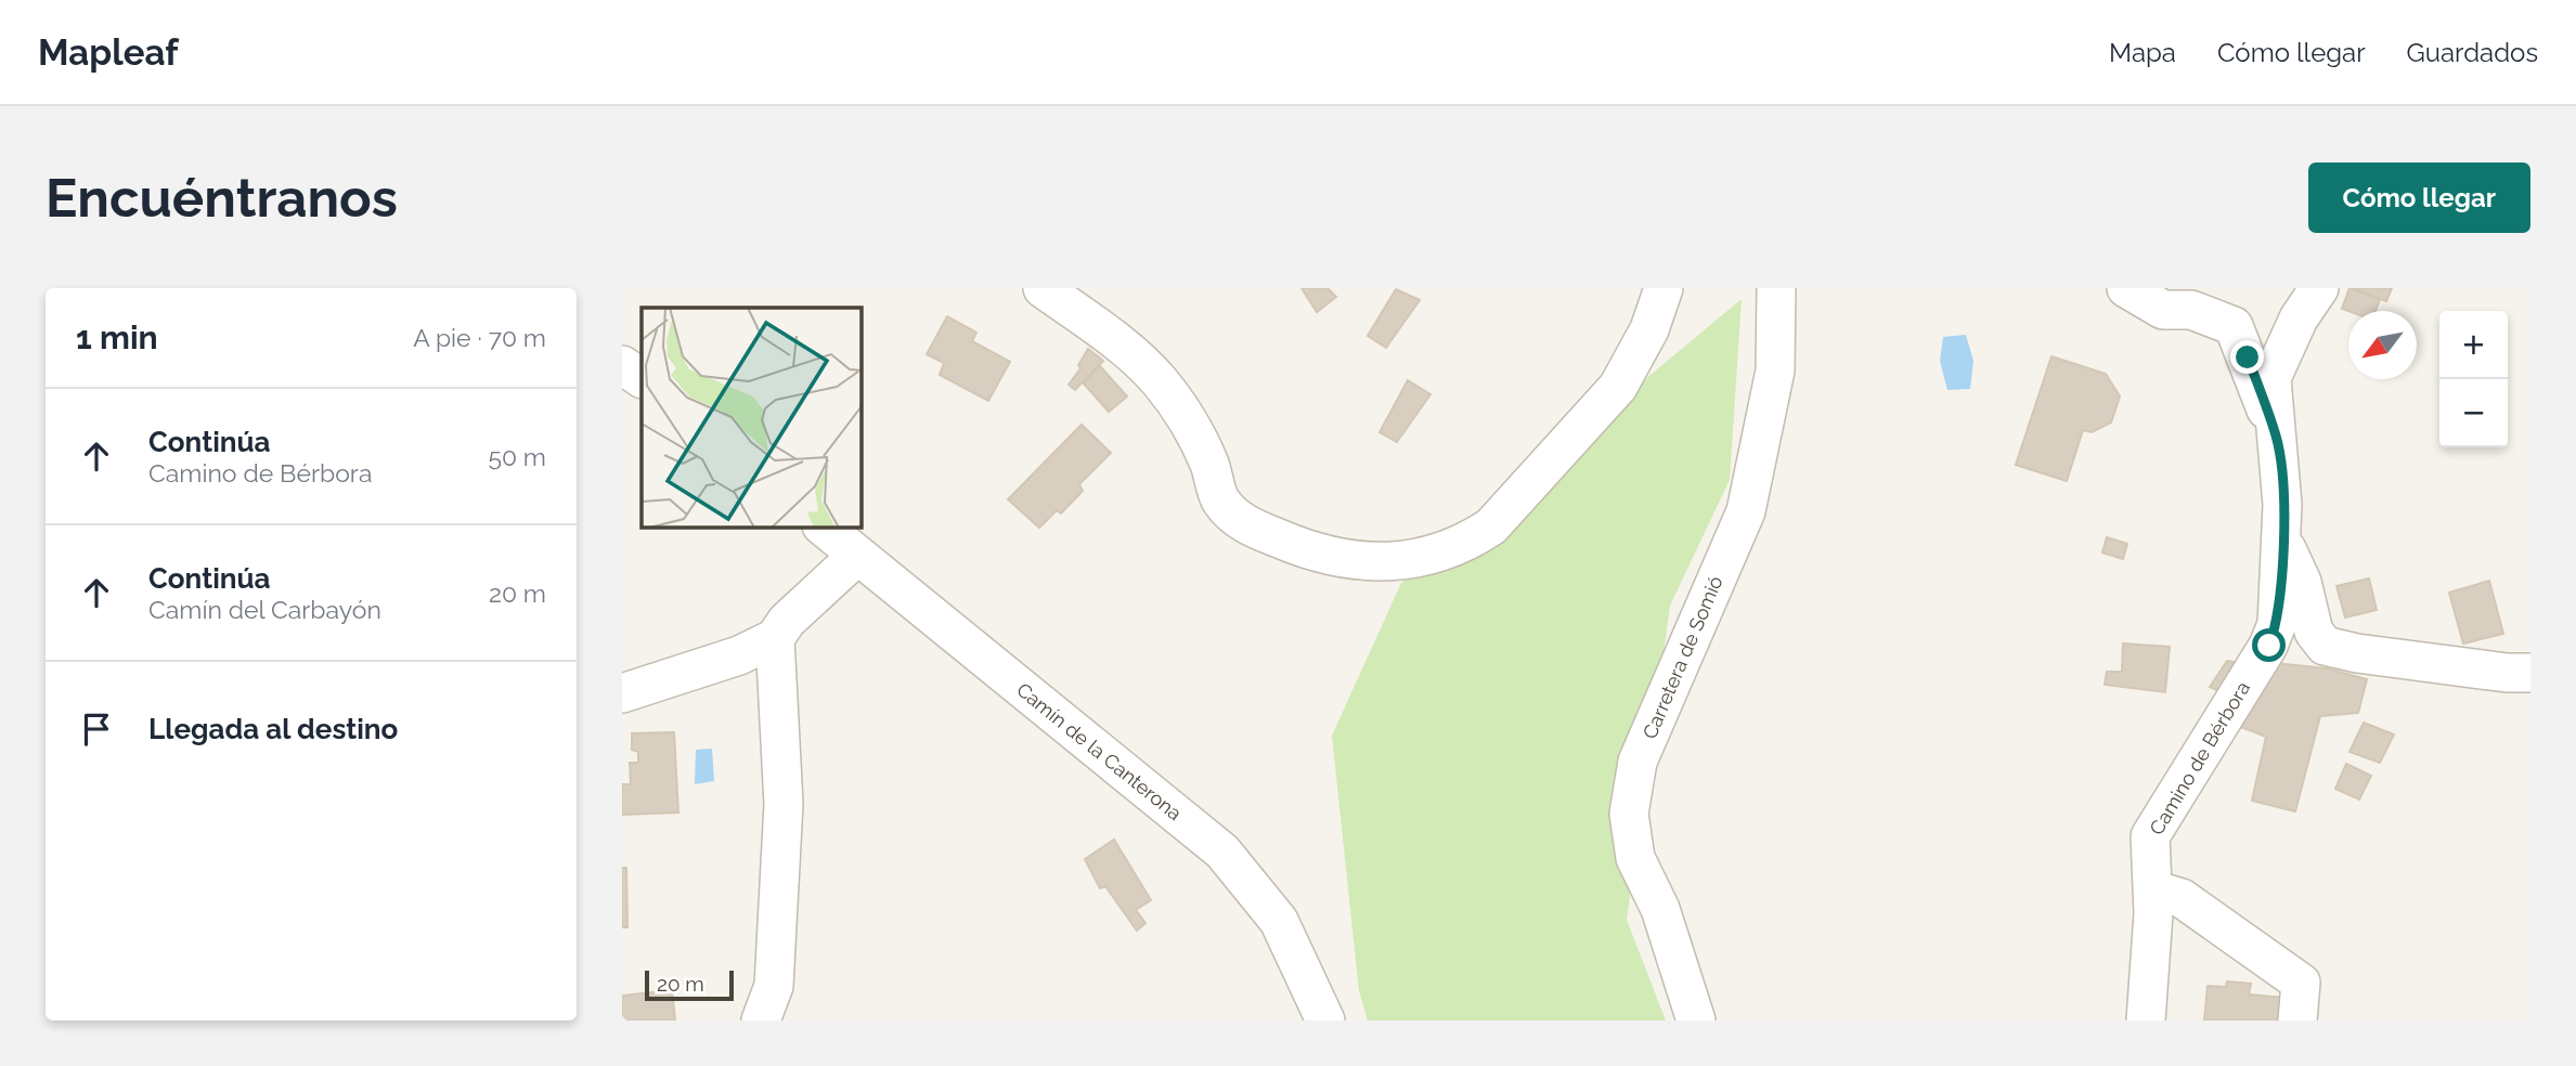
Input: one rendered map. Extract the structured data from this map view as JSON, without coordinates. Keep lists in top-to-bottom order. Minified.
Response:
{"streets":{"street":["Carretera de Somió","Camín de la Canterona","Camino de Bérbora"]},"scale_bar":"20 m","north":"bottom left","page":{"header":"Mapleaf","nav":["Mapa","Cómo llegar","Guardados"],"buttons":"Cómo llegar","title":"Encuéntranos","heading":["1 min","A pie · 70 m"],"map_buttons":["+","−"],"list":[["Continúa","Camino de Bérbora","50 m"],["Continúa","Camín del Carbayón","20 m"],"Llegada al destino"],"scale":"20 m"}}
